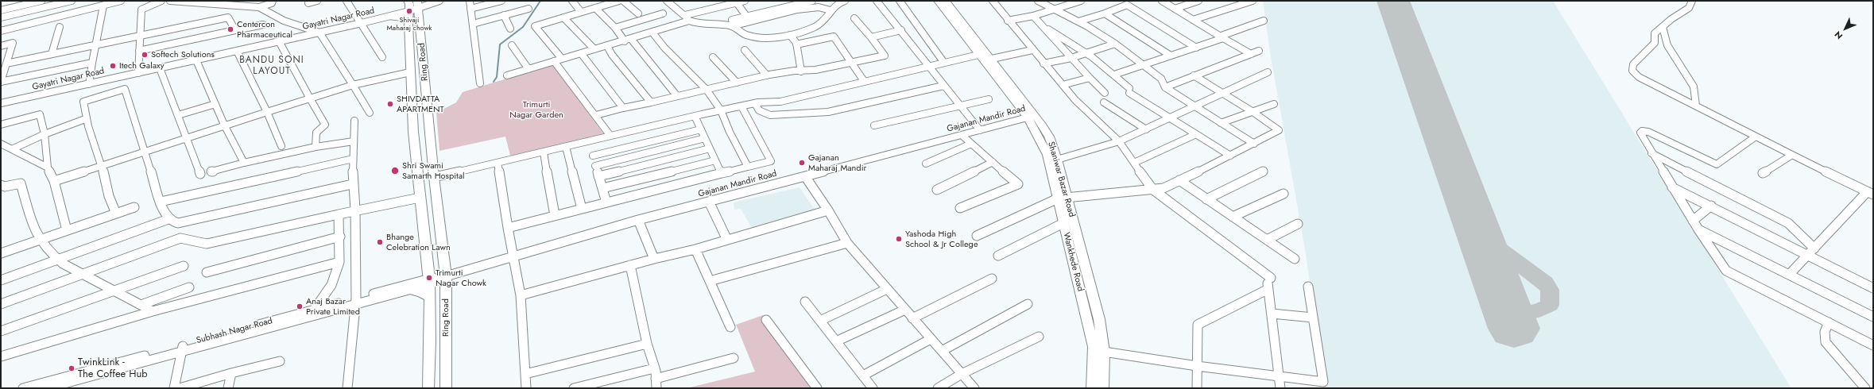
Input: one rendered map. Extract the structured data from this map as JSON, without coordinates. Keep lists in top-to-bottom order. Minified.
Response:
{"streets":{"main road":["Ring Road","Shaniwar Bazar Road","Wankhede Road"],"street":["Gayatri Nagar Road","Gajanan Mandir Road"]},"crossings":[["Gayatri Nagar Road","Ring Road"],["Ring Road","Gajanan Mandir Road"],["Gajanan Mandir Road","Shaniwar Bazar Road"],["Gajanan Mandir Road","Wankhede Road"],["Shaniwar Bazar Road","Wankhede Road"]],"districts":["BANDU SONI LAYOUT"],"parks":["Trimurti Nagar Garden"],"places":["Shivaji Maharaj chowk","Centercon Pharmaceutical","Softech Solutions","Itech Galaxy","SHIVDATTA APARTMENT","Gajanan Maharaj Mandir","Shri Swami Samarth Hospital","Yashoda High School & Jr College","Bhange Celebration Lawn","Trimurti Nagar Chowk","Anaj Bazar Private Limited","TwinkLink - The Coffee Hub"],"north":"bottom left"}
